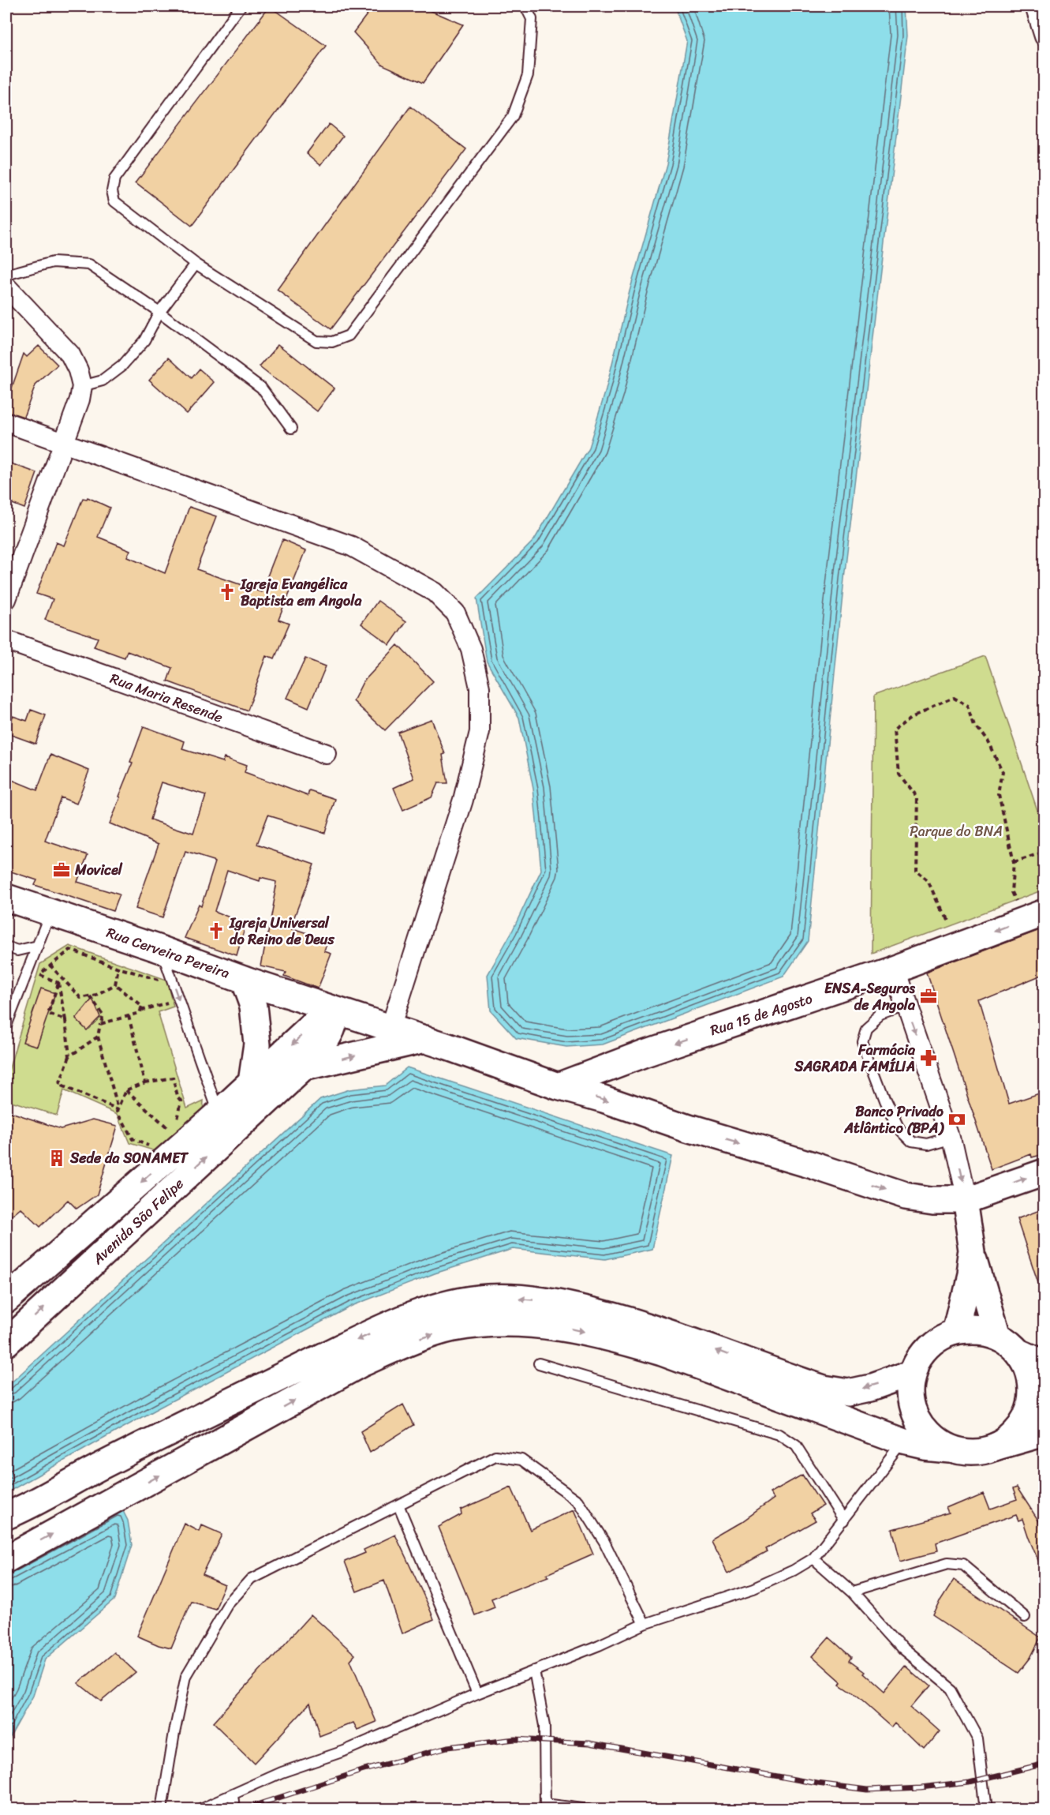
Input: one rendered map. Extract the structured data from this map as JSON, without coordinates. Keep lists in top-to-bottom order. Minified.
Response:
{"streets":{"main road":["Rua Cerveira Pereira","Rua 15 de Agosto","Avenida São Felipe"],"street":["Rua Maria Resende"]},"crossings":[["Rua Cerveira Pereira","Rua 15 de Agosto"],["Rua Cerveira Pereira","Avenida São Felipe"]],"one_way":["Rua Cerveira Pereira","Rua 15 de Agosto"],"parks":["Parque do BNA"],"places":{"church":["Igreja Evangélica Baptista em Angola","Igreja Universal do Reino de Deus"],"office":["Movicel","ENSA-Seguros de Angola"],"pharmacy":["Farmácia SAGRADA FAMÍLIA"],"bank":["Banco Privado Atlântico (BPA)"],"building":["Sede da SONAMET"]}}
